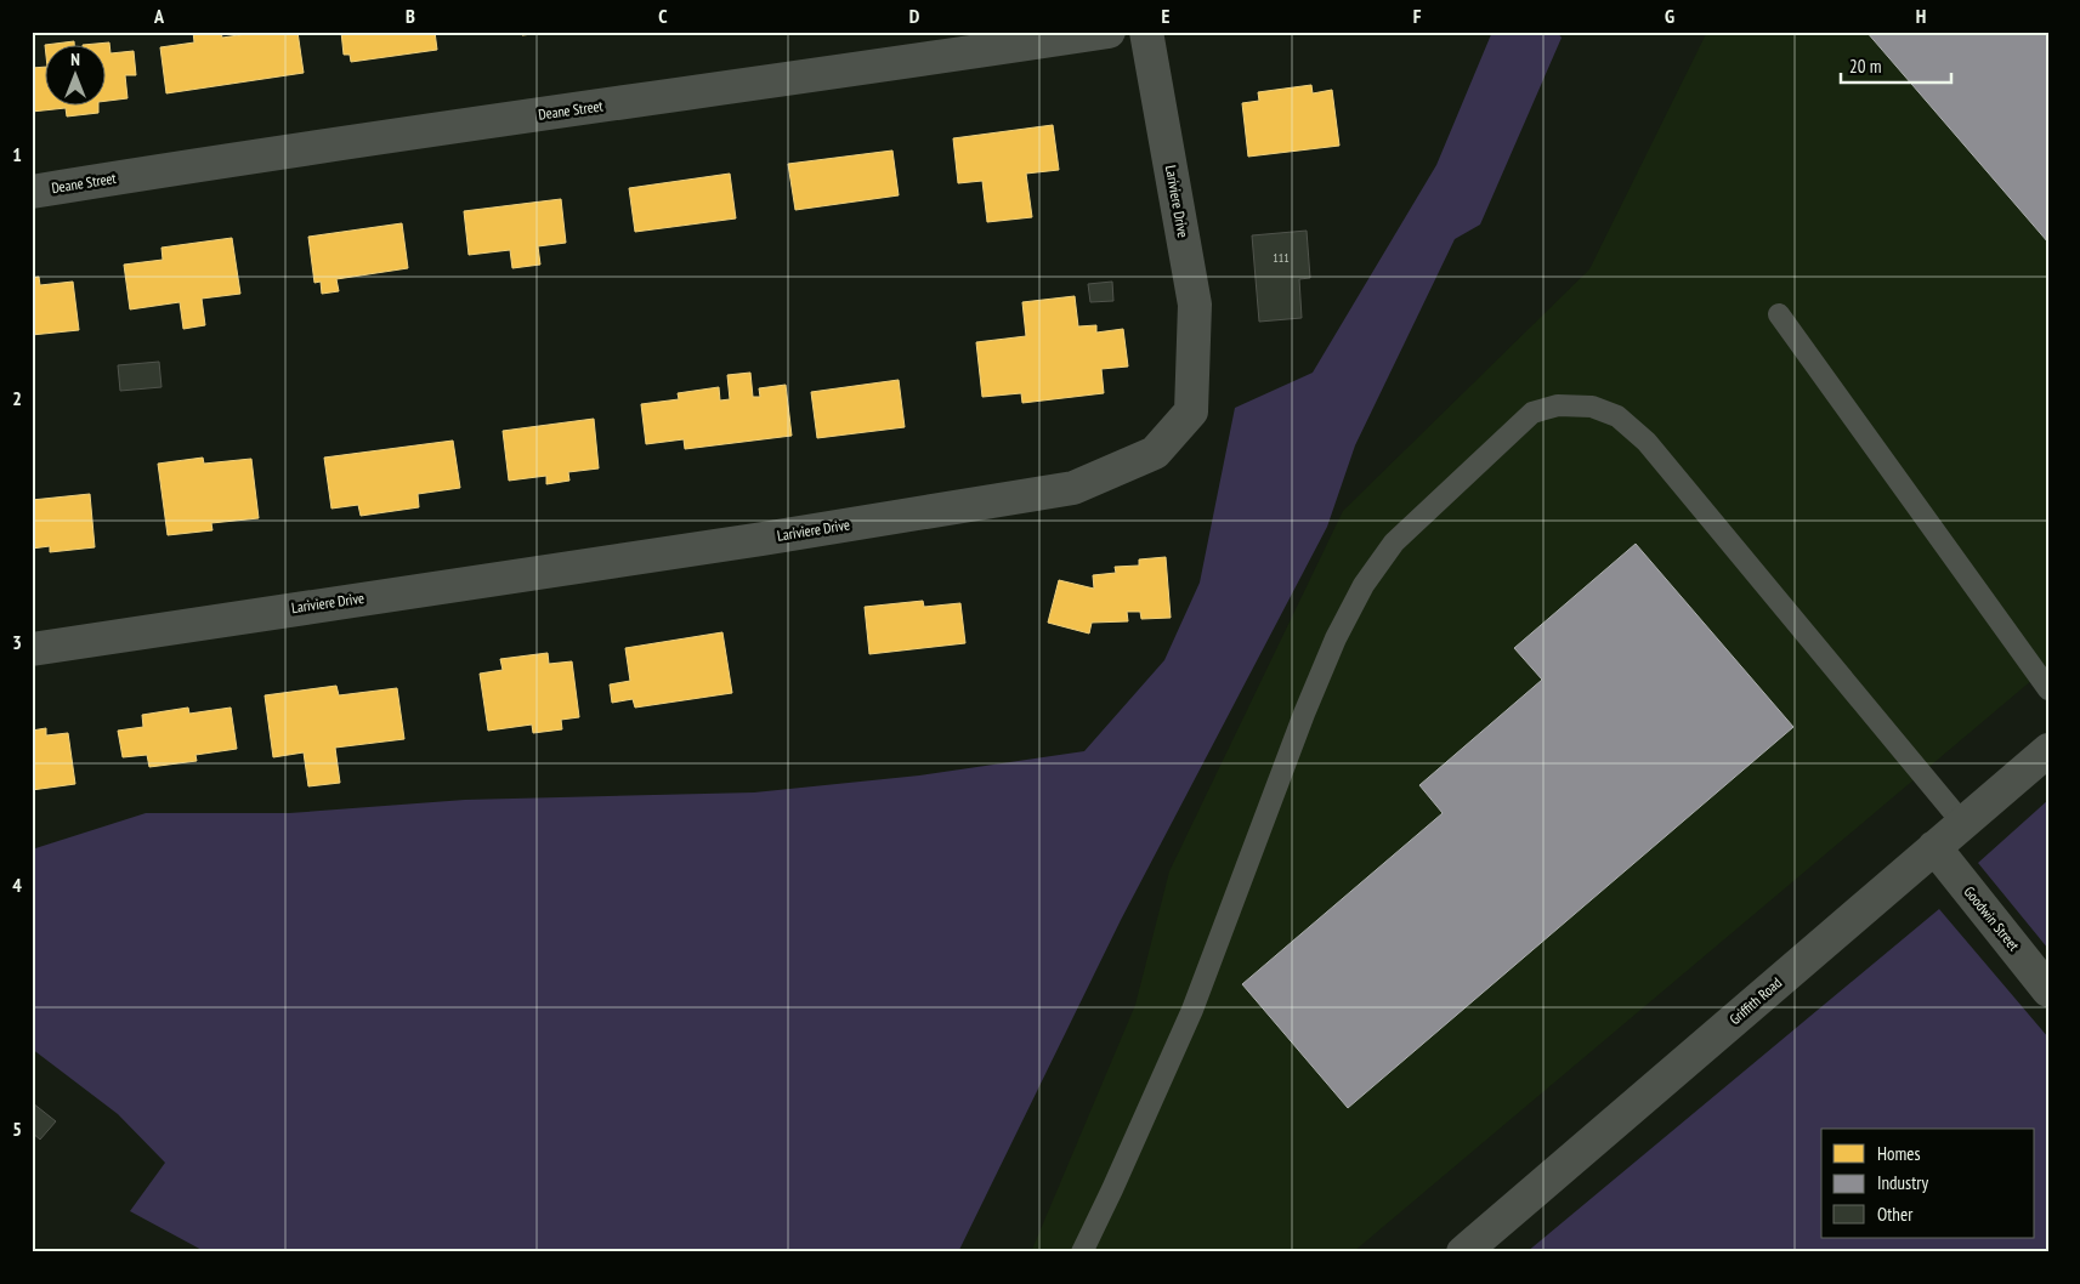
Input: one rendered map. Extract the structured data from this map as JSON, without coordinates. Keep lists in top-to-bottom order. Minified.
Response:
{"streets":{"street":["Deane Street","Lariviere Drive","Goodwin Street","Griffith Road"]},"crossings":[["Goodwin Street","Griffith Road"]],"house_numbers":["111"],"legend":["Homes","Industry","Other"],"scale_bar":"20 m","north":"top","grid":{"columns":["A","B","C","D","E","F","G","H"],"rows":["1","2","3","4","5"]}}
